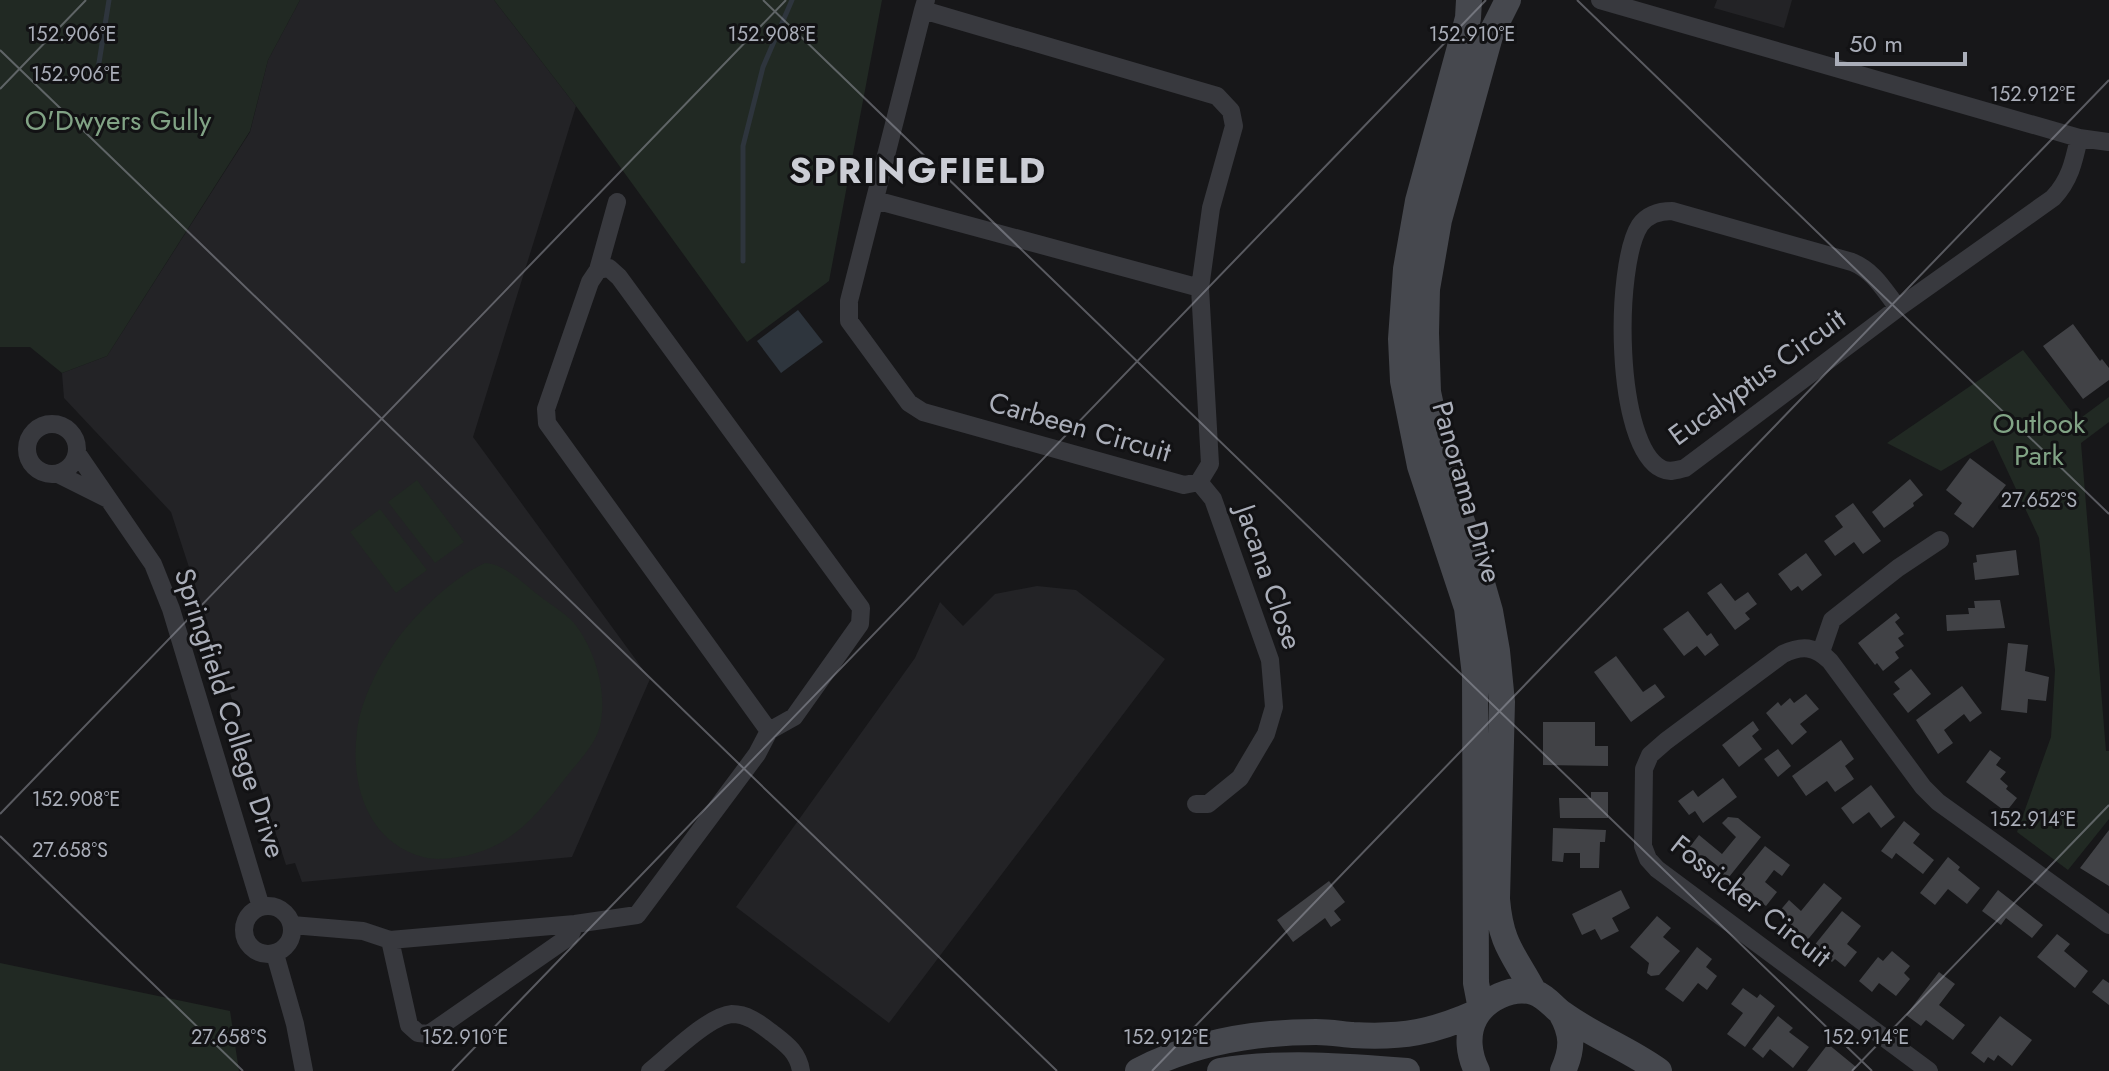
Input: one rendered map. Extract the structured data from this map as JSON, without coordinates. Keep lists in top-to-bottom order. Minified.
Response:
{"streets":{"street":["Eucalyptus Circuit","Carbeen Circuit","Panorama Drive","Jacana Close","Springfield College Drive","Fossicker Circuit"]},"crossings":[["Carbeen Circuit","Jacana Close"]],"districts":["SPRINGFIELD"],"parks":["O'Dwyers Gully","Outlook Park"],"scale_bar":"50 m","coordinates":["152.906°E","152.908°E","152.910°E","152.912°E","27.652°S","152.914°E","27.658°S"]}
